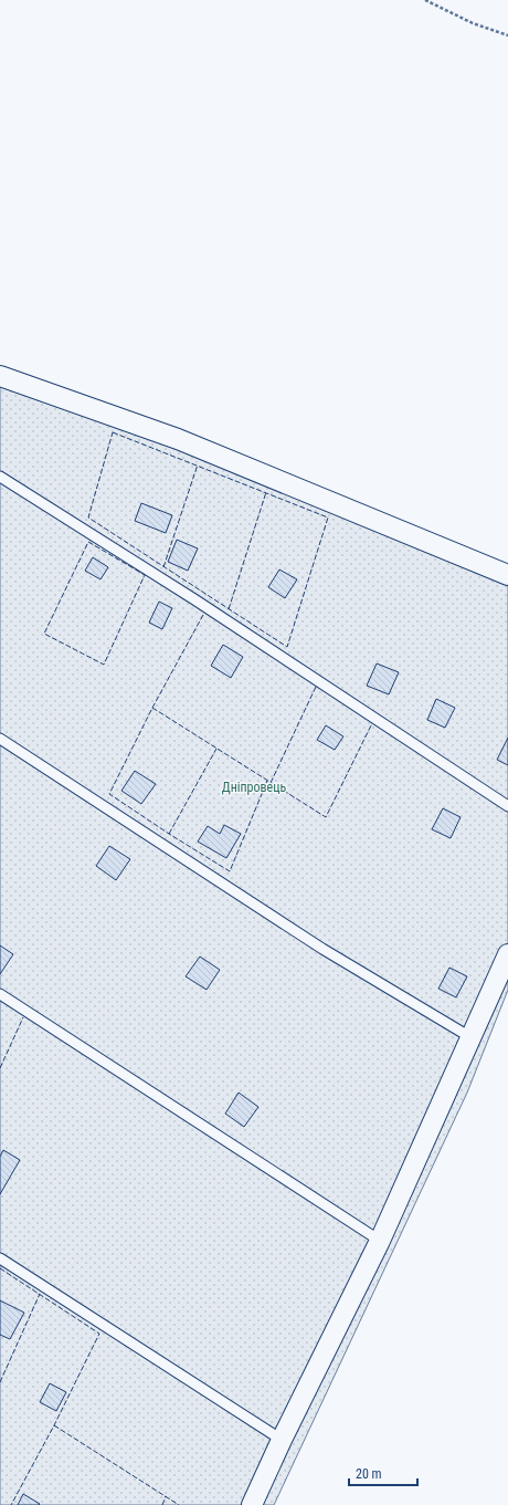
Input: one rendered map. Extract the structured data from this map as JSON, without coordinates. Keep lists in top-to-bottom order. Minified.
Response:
{"parks":["Дніпровець"],"scale_bar":"20 m"}
